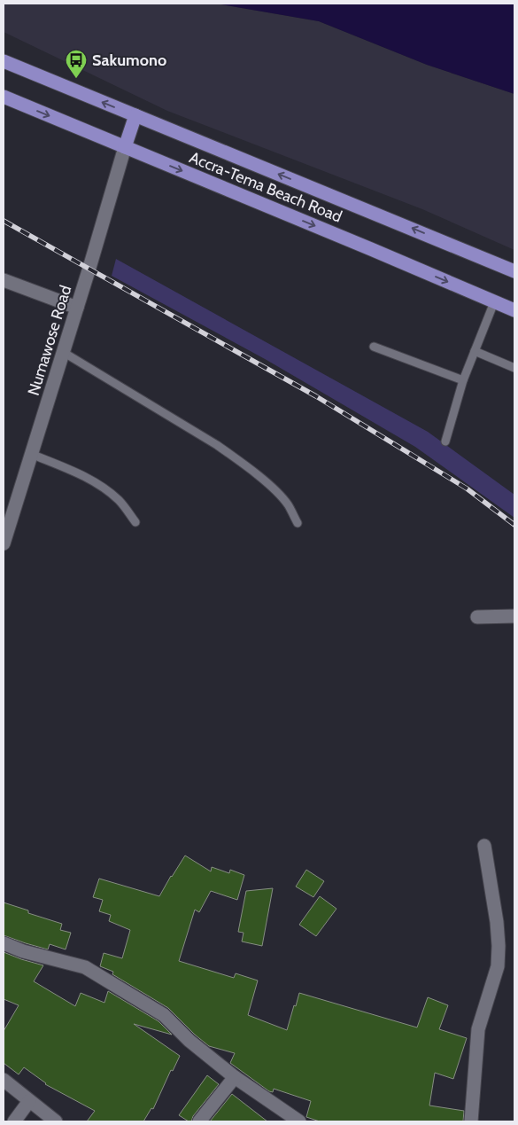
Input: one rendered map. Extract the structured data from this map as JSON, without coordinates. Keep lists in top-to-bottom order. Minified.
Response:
{"streets":{"main road":["Accra-Tema Beach Road"],"street":["Numawose Road"]},"crossings":[["Accra-Tema Beach Road","Numawose Road"]],"places":{"bus stop":["Sakumono"]}}
